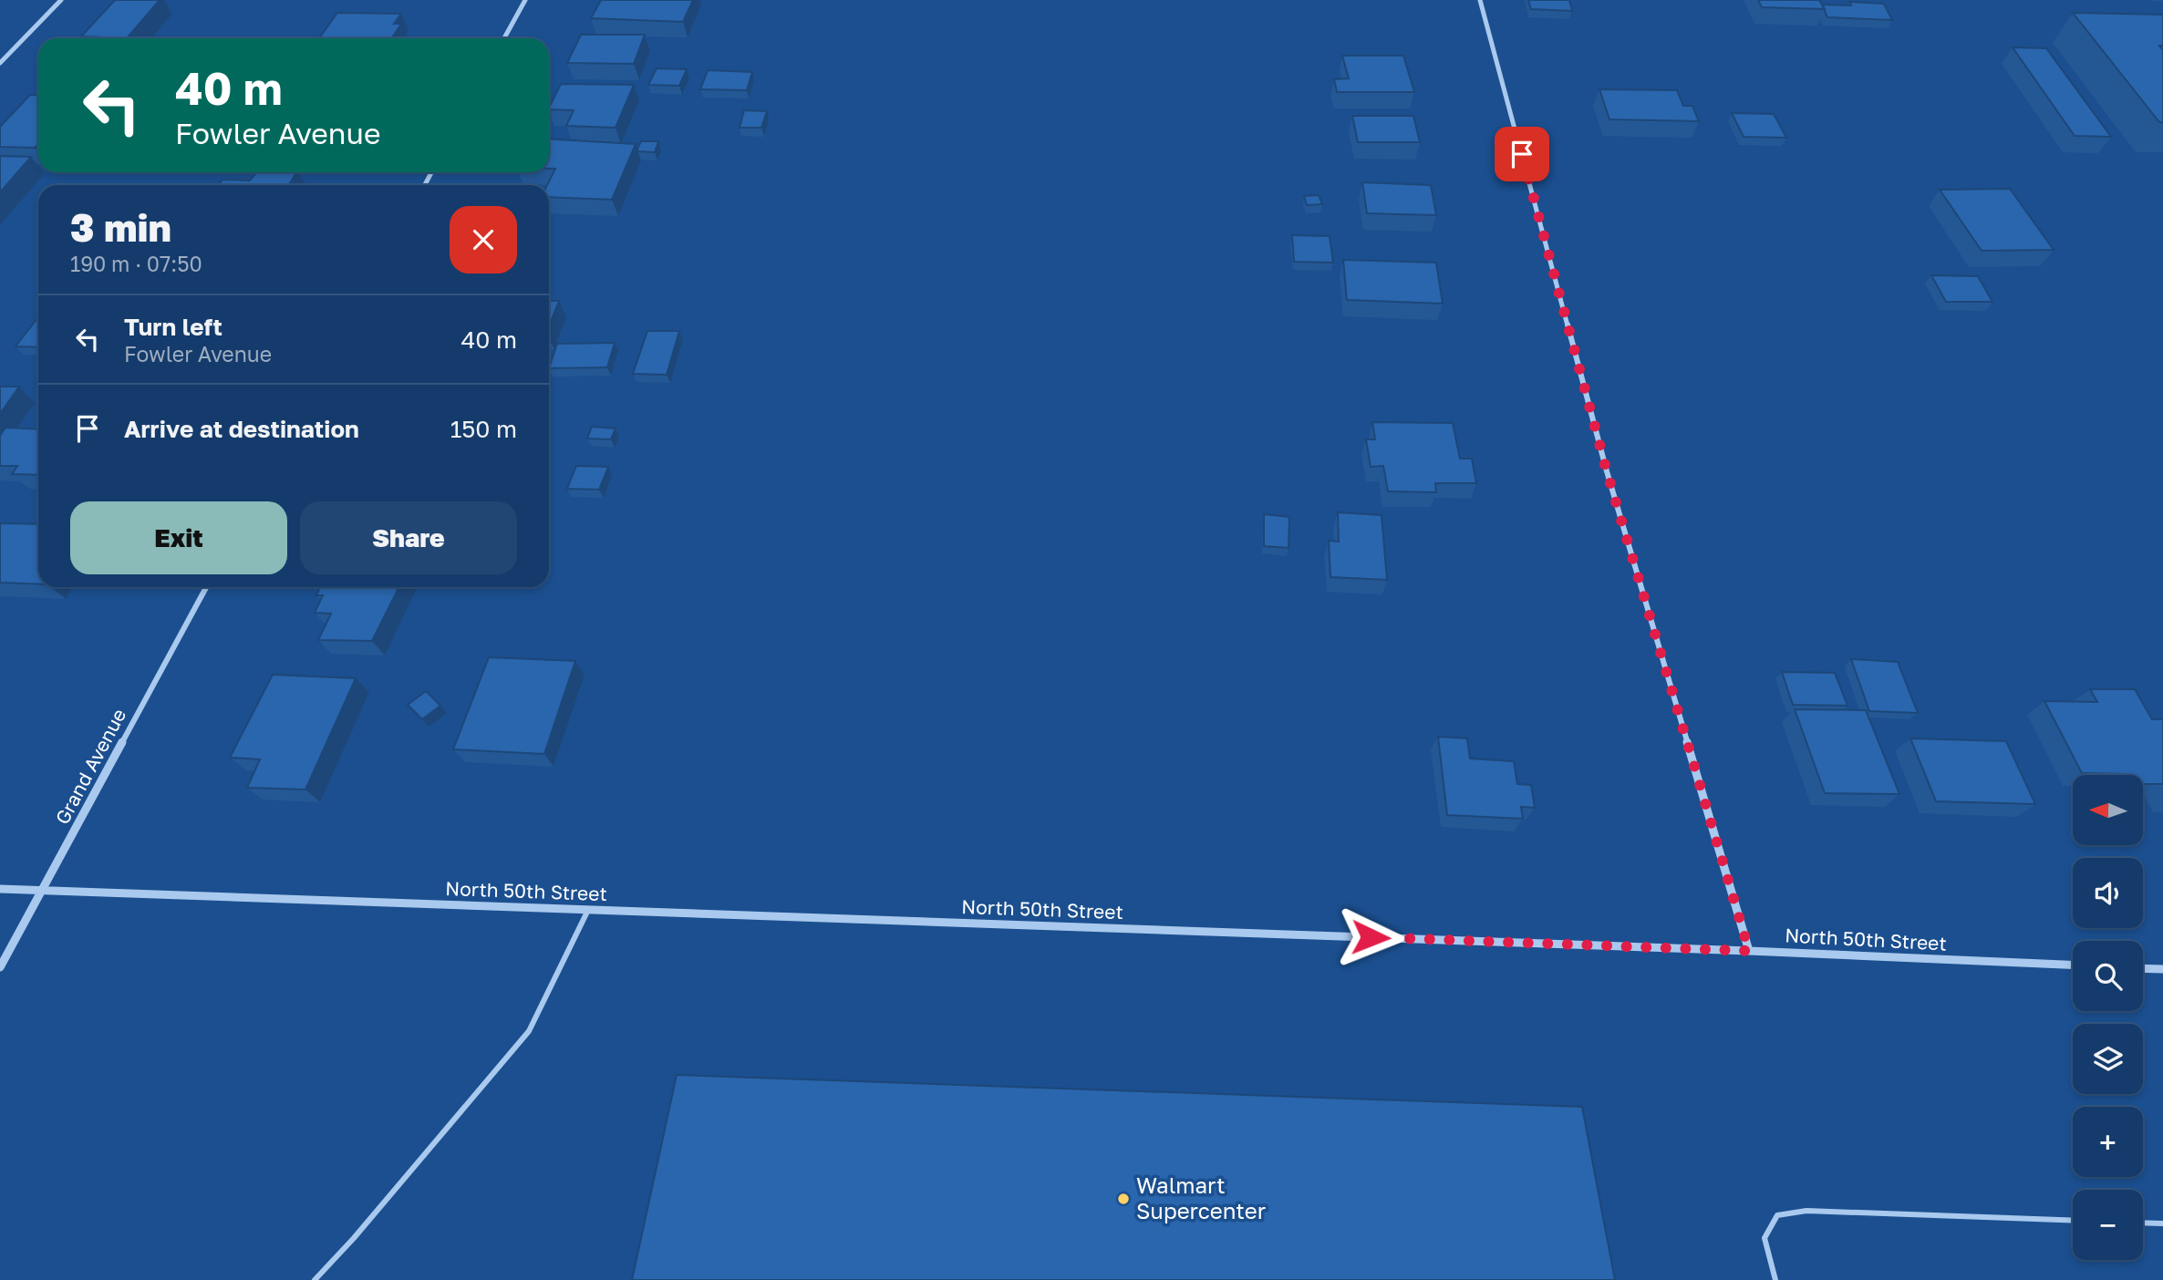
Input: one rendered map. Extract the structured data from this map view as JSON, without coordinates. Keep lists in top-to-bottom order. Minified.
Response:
{"streets":{"street":["Grand Avenue","North 50th Street"]},"crossings":[["Grand Avenue","North 50th Street"]],"places":["Walmart Supercenter"],"north":"left","page":{"turn":["40 m","Fowler Avenue"],"heading":["3 min","190 m · 07:50"],"list":[{"name":"Turn left","note":"Fowler Avenue","value":"40 m"},{"name":"Arrive at destination","value":"150 m"}],"buttons":["Exit","Share"],"map_buttons":["+","−"]}}
